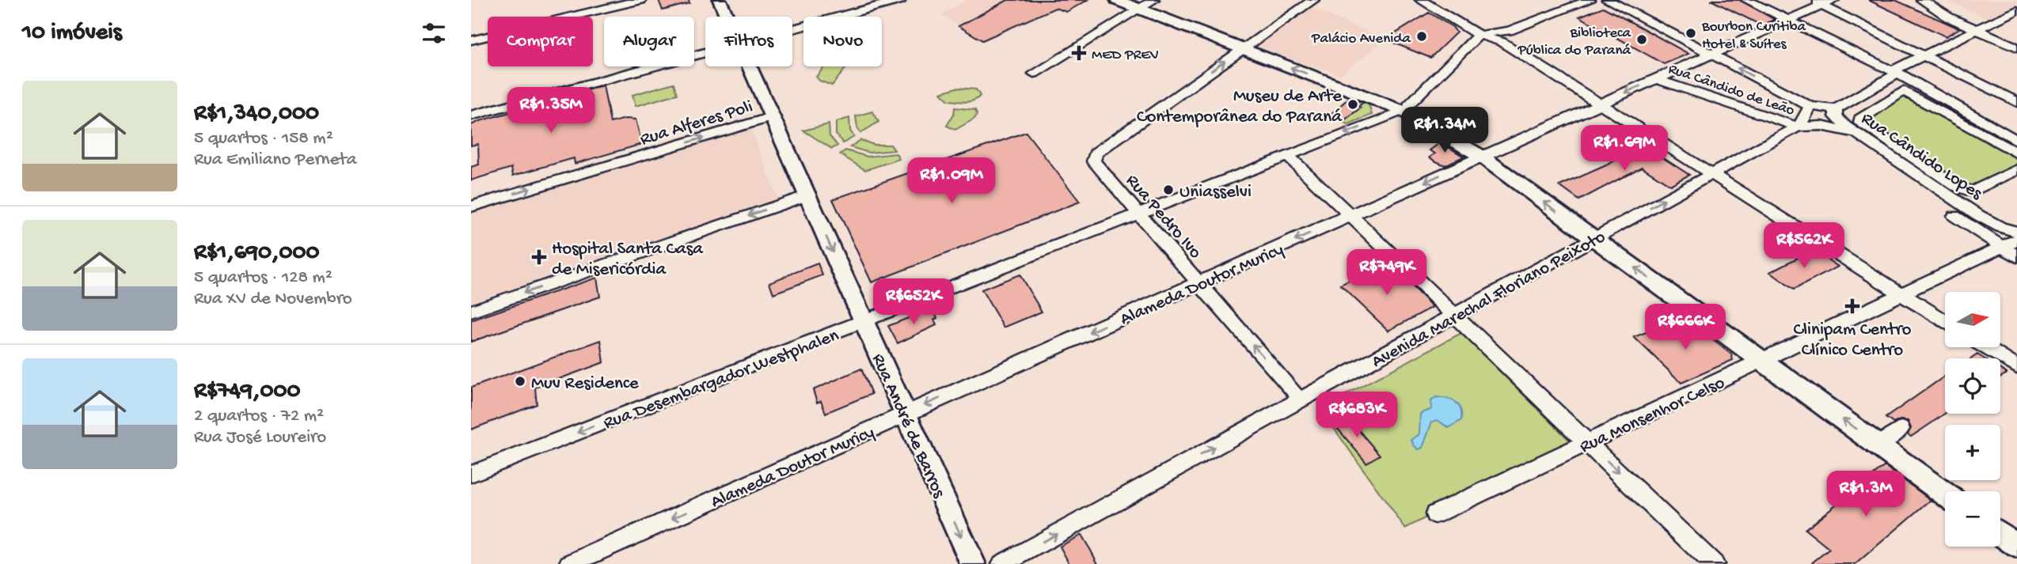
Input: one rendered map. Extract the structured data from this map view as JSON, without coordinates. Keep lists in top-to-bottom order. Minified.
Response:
{"streets":{"main road":["Rua André de Barros"],"street":["Rua Cândido de Leão","Rua Alferes Poli","Rua Cândido Lopes","Rua Pedro Ivo","Alameda Doutor Muricy","Avenida Marechal Floriano Peixoto","Rua Desembargador Westphalen","Rua Monsenhor Celso"]},"crossings":[["Rua Cândido de Leão","Alameda Doutor Muricy"],["Rua Cândido de Leão","Avenida Marechal Floriano Peixoto"],["Rua Alferes Poli","Rua André de Barros"],["Rua Cândido Lopes","Alameda Doutor Muricy"],["Rua Cândido Lopes","Avenida Marechal Floriano Peixoto"],["Rua Pedro Ivo","Alameda Doutor Muricy"],["Rua Pedro Ivo","Rua Desembargador Westphalen"],["Alameda Doutor Muricy","Rua André de Barros"],["Rua Desembargador Westphalen","Rua André de Barros"]],"one_way":["Alameda Doutor Muricy","Avenida Marechal Floriano Peixoto","Rua Desembargador Westphalen","Rua André de Barros"],"places":{"other":["Bourbon Curitiba Hotel & Suítes","Palácio Avenida","Biblioteca Pública do Paraná","Museu de Arte Contemporânea do Paraná","Uniasselvi","Muv Residence"],"health":["MED PREV","Hospital Santa Casa de Misericórdia","Clinipam Centro Clínico Centro"]},"north":"right","page":{"heading":"10 imóveis","chip":["Comprar","Alugar","Filtros","Novo"],"list":[{"name":"R$1,340,000","note":"5 quartos · 158 m² · Rua Emiliano Perneta"},{"name":"R$1,690,000","note":"5 quartos · 128 m² · Rua XV de Novembro"},{"name":"R$749,000","note":"2 quartos · 72 m² · Rua José Loureiro"}],"price":["R$1.35M","R$1.34M","R$1.69M","R$1.09M","R$562K","R$749K","R$652K","R$666K","R$683K","R$1.3M"],"map_buttons":["+","−"]}}
